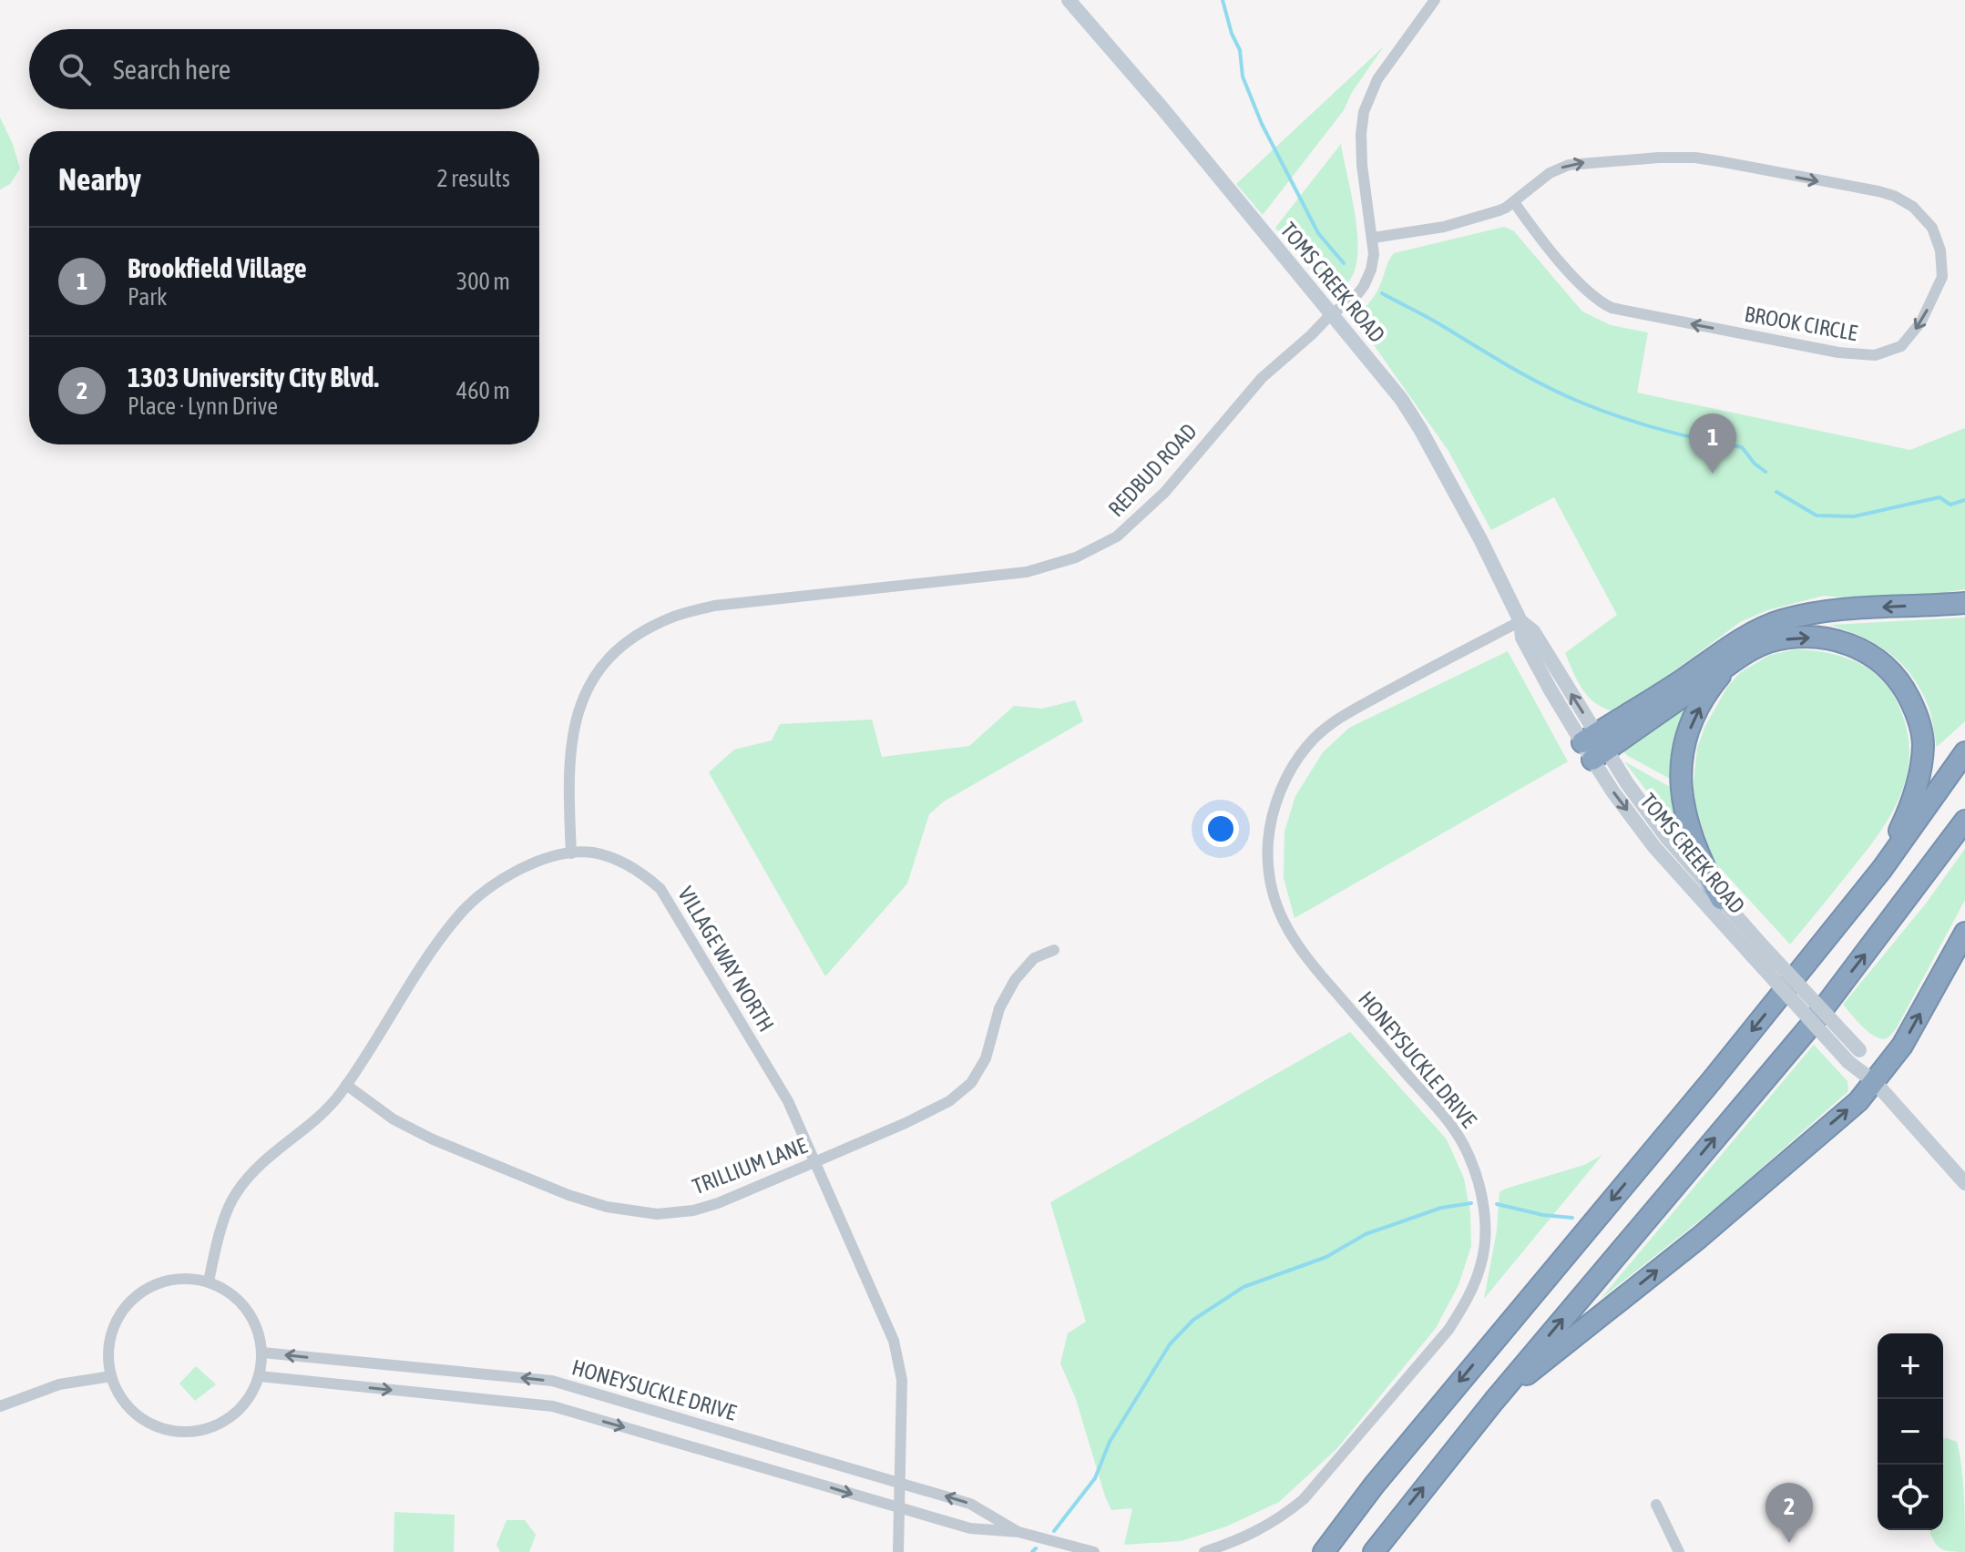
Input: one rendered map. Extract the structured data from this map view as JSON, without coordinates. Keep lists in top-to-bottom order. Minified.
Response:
{"streets":{"street":["TOMS CREEK ROAD","BROOK CIRCLE","REDBUD ROAD","VILLAGE WAY NORTH","HONEYSUCKLE DRIVE","TRILLIUM LANE"]},"crossings":[["TOMS CREEK ROAD","REDBUD ROAD"],["TOMS CREEK ROAD","HONEYSUCKLE DRIVE"],["BROOK CIRCLE","REDBUD ROAD"],["REDBUD ROAD","VILLAGE WAY NORTH"],["VILLAGE WAY NORTH","HONEYSUCKLE DRIVE"],["VILLAGE WAY NORTH","TRILLIUM LANE"]],"page":{"search":"Search here","heading":["Nearby","2 results"],"list":[{"mark":"1","name":"Brookfield Village","note":"Park","value":"300 m"},{"mark":"2","name":"1303 University City Blvd.","note":"Place · Lynn Drive","value":"460 m"}],"pins":["1","2"],"map_buttons":["+","−"]}}
